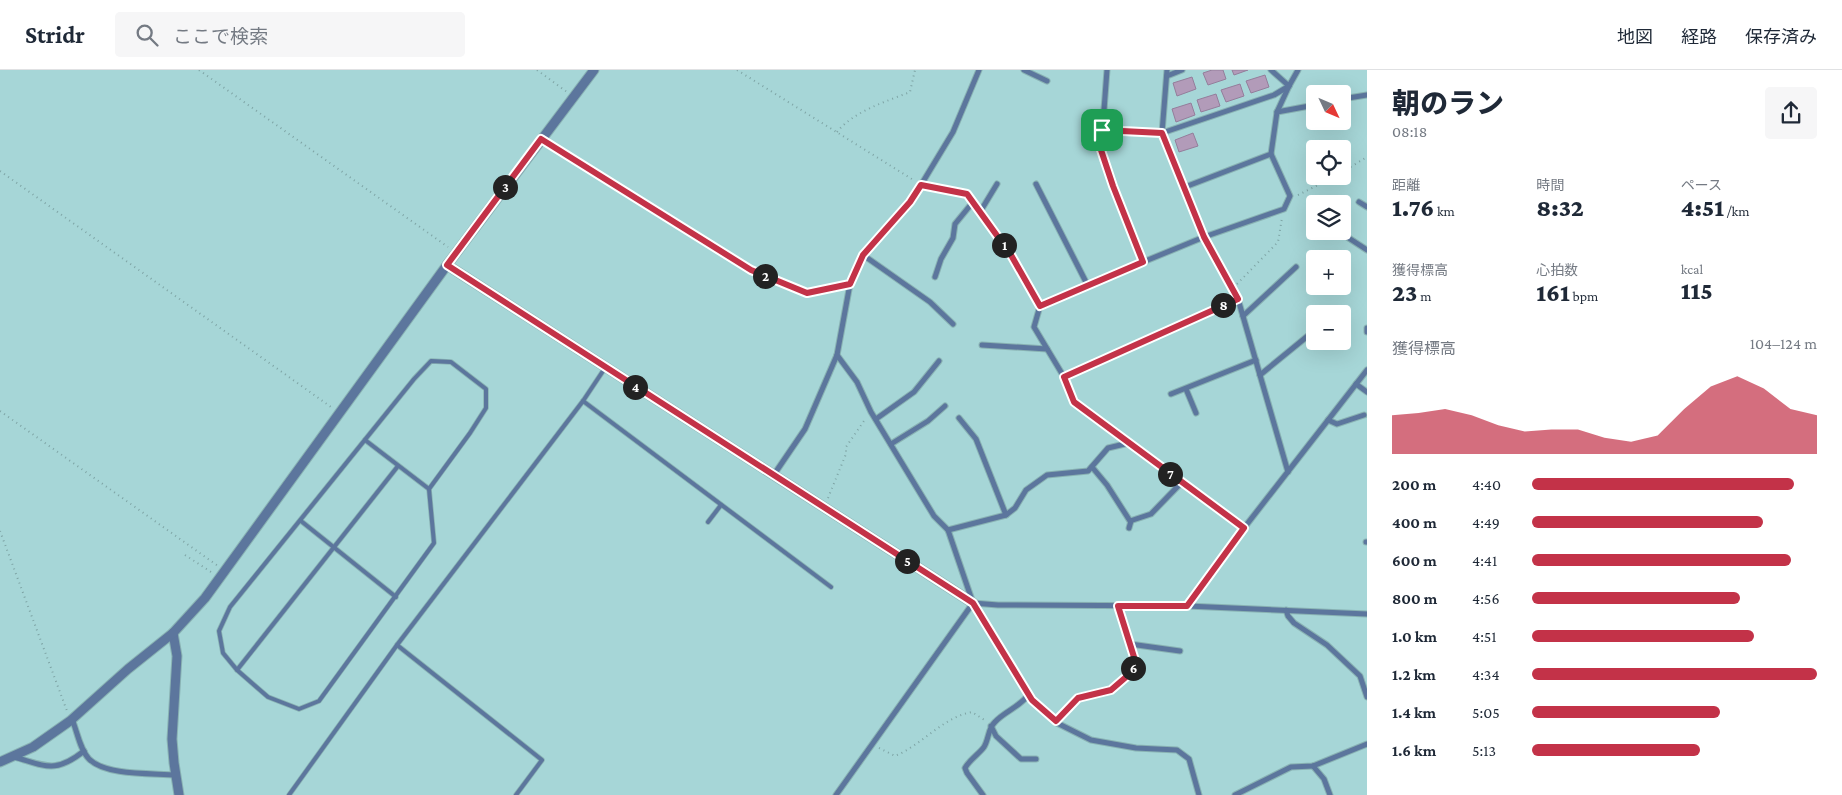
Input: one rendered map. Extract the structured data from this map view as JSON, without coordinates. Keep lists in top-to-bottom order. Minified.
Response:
{"north":"bottom right","page":{"header":"Stridr","search":"ここで検索","nav":["地図","経路","保存済み"],"heading":["朝のラン","08:18"],"map_buttons":["+","−"],"stats":[["距離","1.76 km"],["時間","8:32"],["ペース","4:51 /km"],["獲得標高","23 m"],["心拍数","161 bpm"],["kcal","115"]],"pins":["3","1","2","8","4","7","5","6"],"chart":["獲得標高","104–124 m"],"list":[{"name":"200 m","note":"4:40"},{"name":"400 m","note":"4:49"},{"name":"600 m","note":"4:41"},{"name":"800 m","note":"4:56"},{"name":"1.0 km","note":"4:51"},{"name":"1.2 km","note":"4:34"},{"name":"1.4 km","note":"5:05"},{"name":"1.6 km","note":"5:13"}]}}
